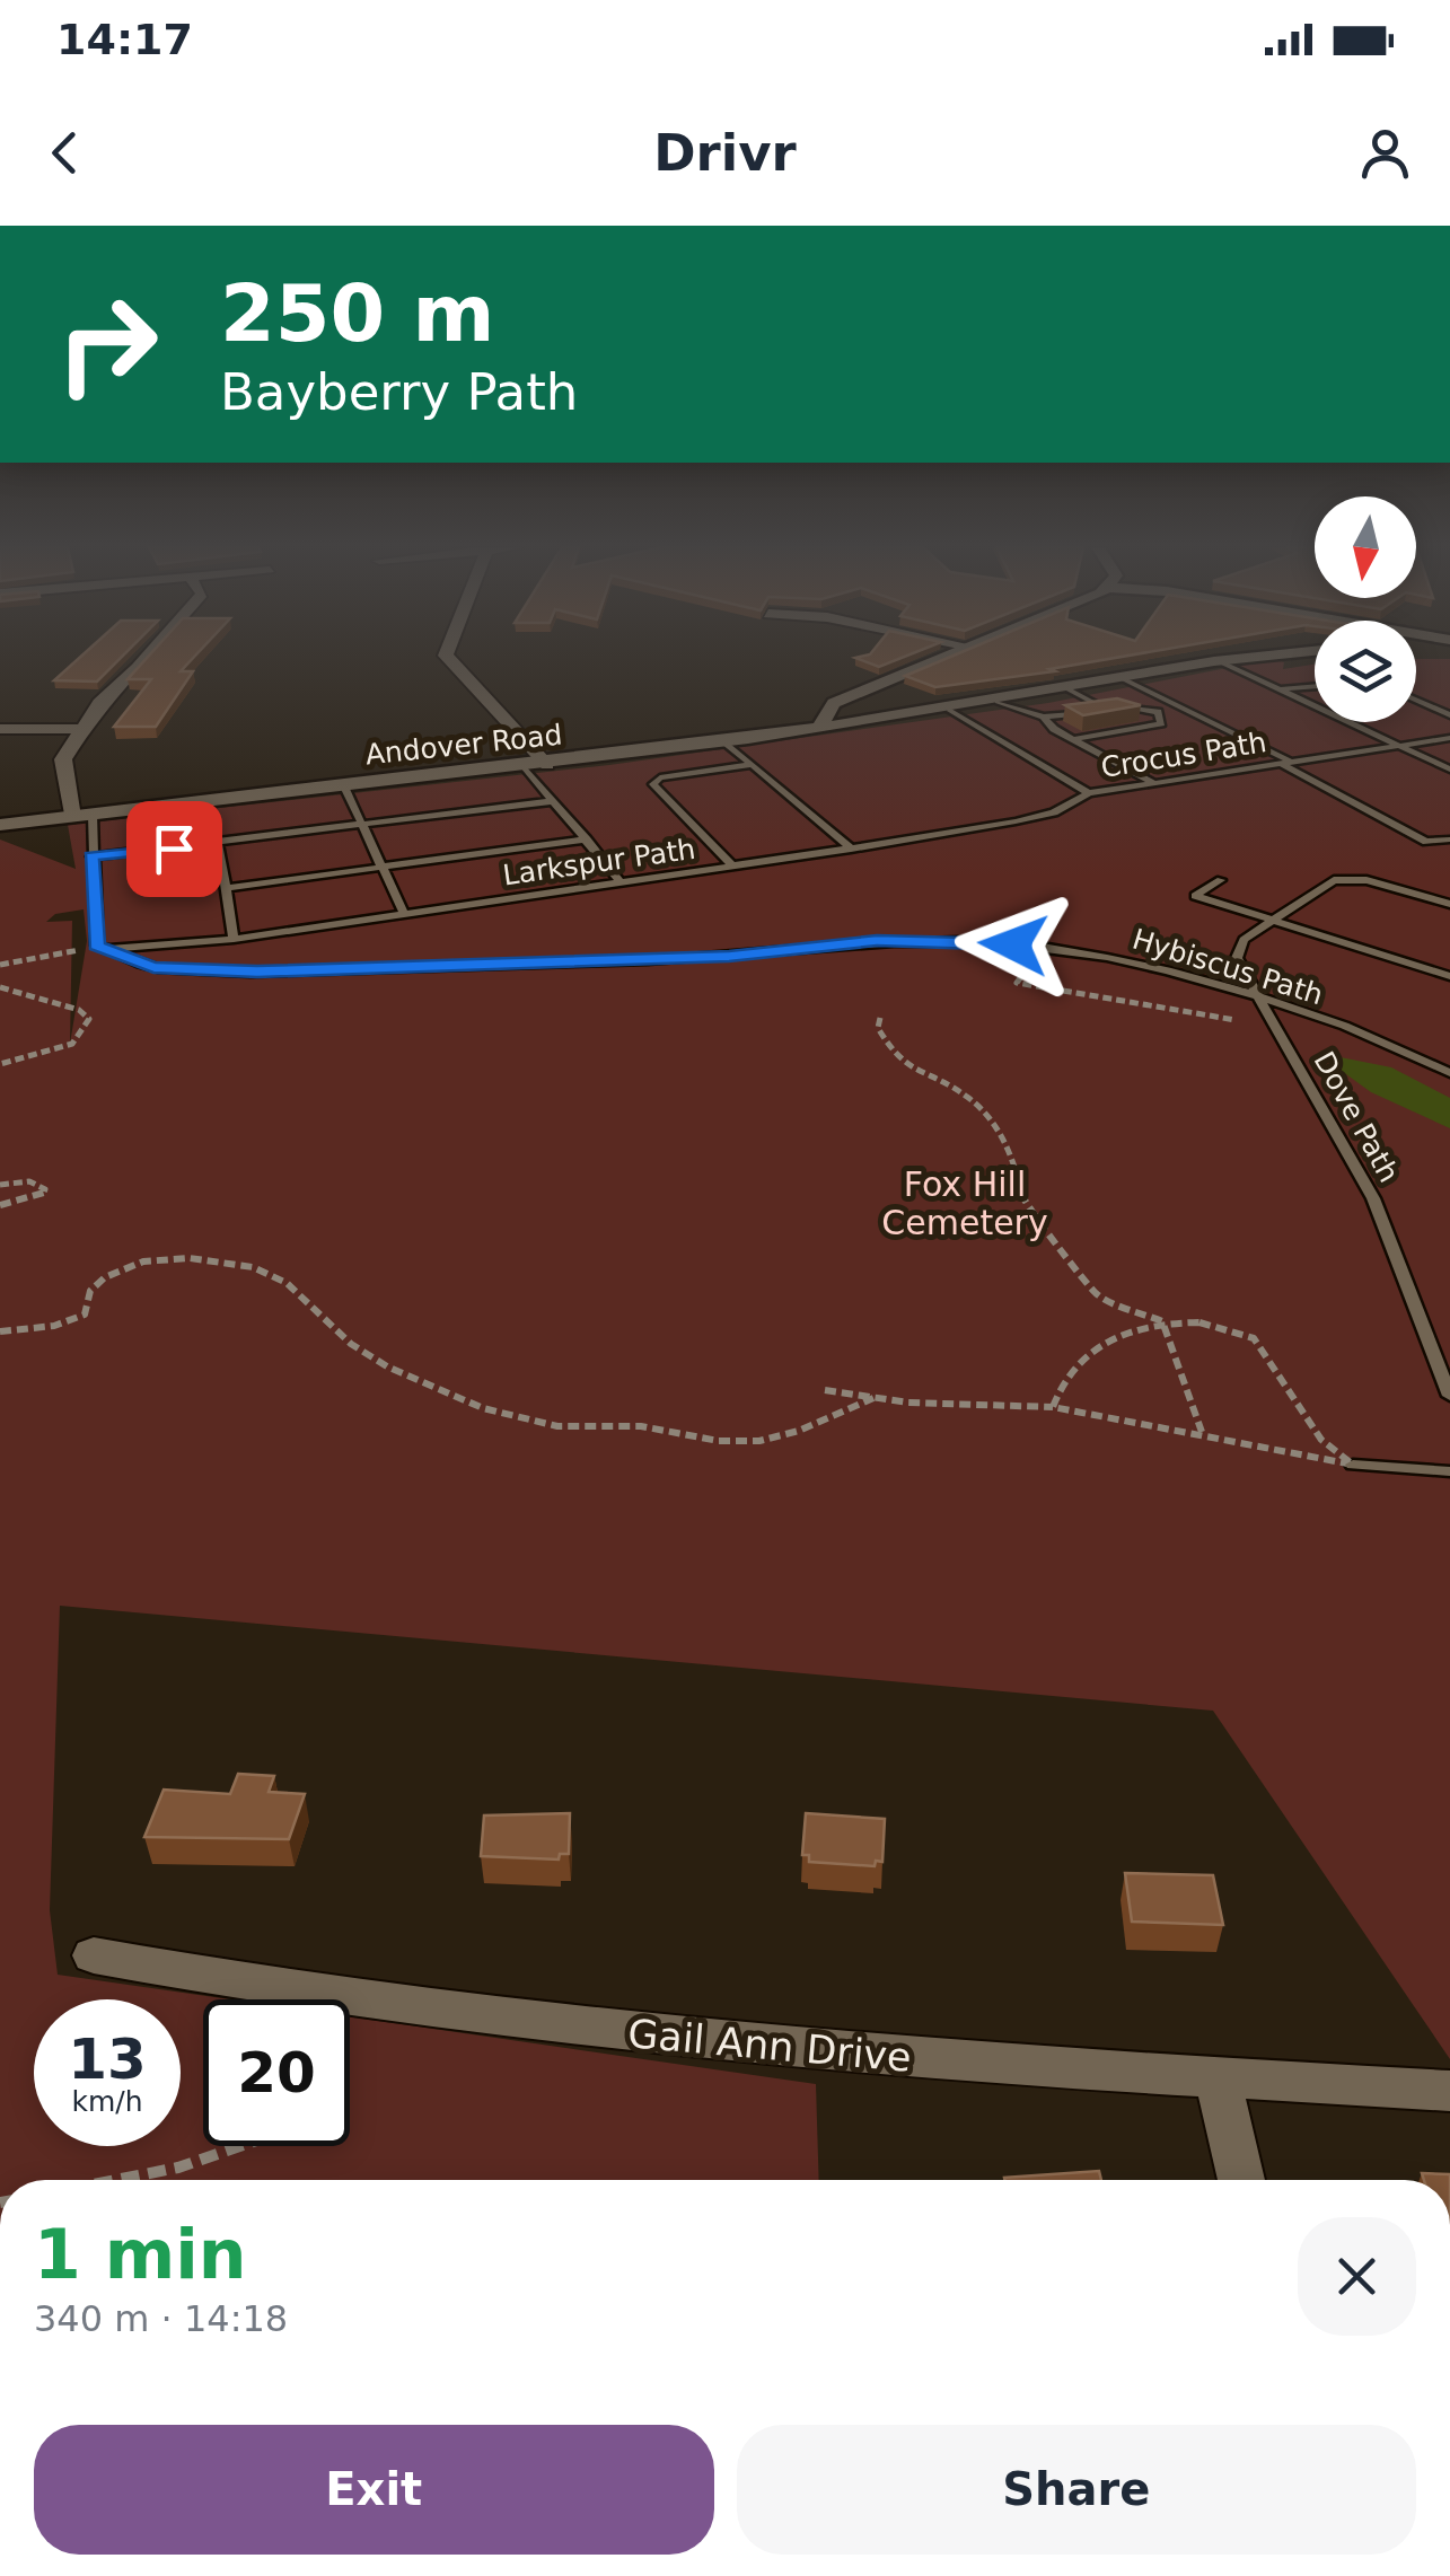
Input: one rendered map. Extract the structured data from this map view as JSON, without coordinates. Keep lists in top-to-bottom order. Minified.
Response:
{"streets":{"main road":["Andover Road"],"street":["Gail Ann Drive"],"lane":["Crocus Path","Larkspur Path","Hybiscus Path","Dove Path"]},"crossings":[["Crocus Path","Larkspur Path"],["Larkspur Path","Hybiscus Path"],["Hybiscus Path","Dove Path"]],"parks":["Fox Hill Cemetery"],"north":"bottom","page":{"status":"14:17","header":"Drivr","turn":["250 m","Bayberry Path"],"speed":"13 km/h","limit":"20","heading":["1 min","340 m · 14:18"],"buttons":["Exit","Share"]}}
